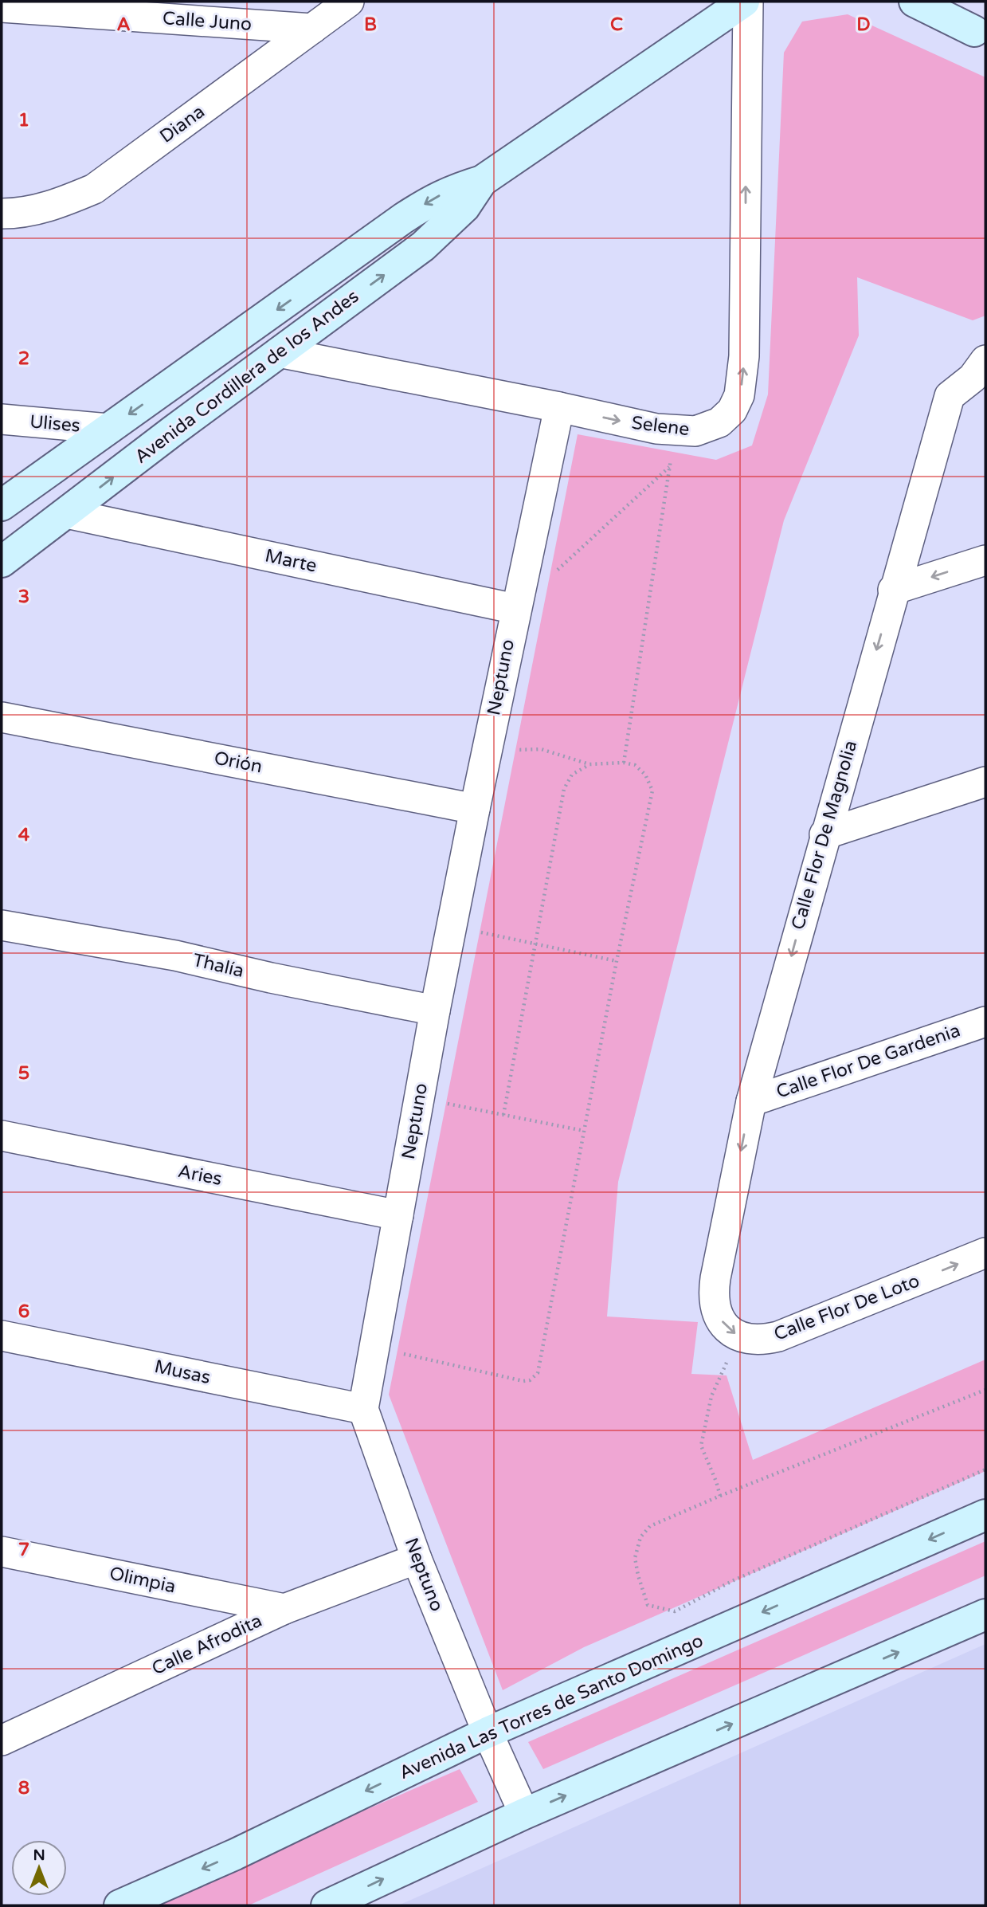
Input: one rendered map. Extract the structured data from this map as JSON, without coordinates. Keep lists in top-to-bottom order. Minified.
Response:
{"streets":{"street":["Calle Juno","Diana","Avenida Cordillera de los Andes","Ulises","Selene","Marte","Neptuno","Orión","Calle Flor De Magnolia","Thalía","Calle Flor De Gardenia","Aries","Calle Flor De Loto","Musas","Olimpia","Calle Afrodita","Avenida Las Torres de Santo Domingo"]},"crossings":[["Calle Juno","Diana"],["Avenida Cordillera de los Andes","Ulises"],["Avenida Cordillera de los Andes","Selene"],["Avenida Cordillera de los Andes","Marte"],["Selene","Neptuno"],["Marte","Neptuno"],["Neptuno","Orión"],["Neptuno","Thalía"],["Neptuno","Aries"],["Neptuno","Musas"],["Neptuno","Calle Afrodita"],["Neptuno","Avenida Las Torres de Santo Domingo"],["Calle Flor De Magnolia","Calle Flor De Gardenia"],["Calle Flor De Magnolia","Calle Flor De Loto"],["Olimpia","Calle Afrodita"]],"one_way":["Calle Flor De Magnolia","Calle Flor De Loto"],"north":"top","grid":{"columns":["A","B","C","D"],"rows":["1","2","3","4","5","6","7","8"]}}
